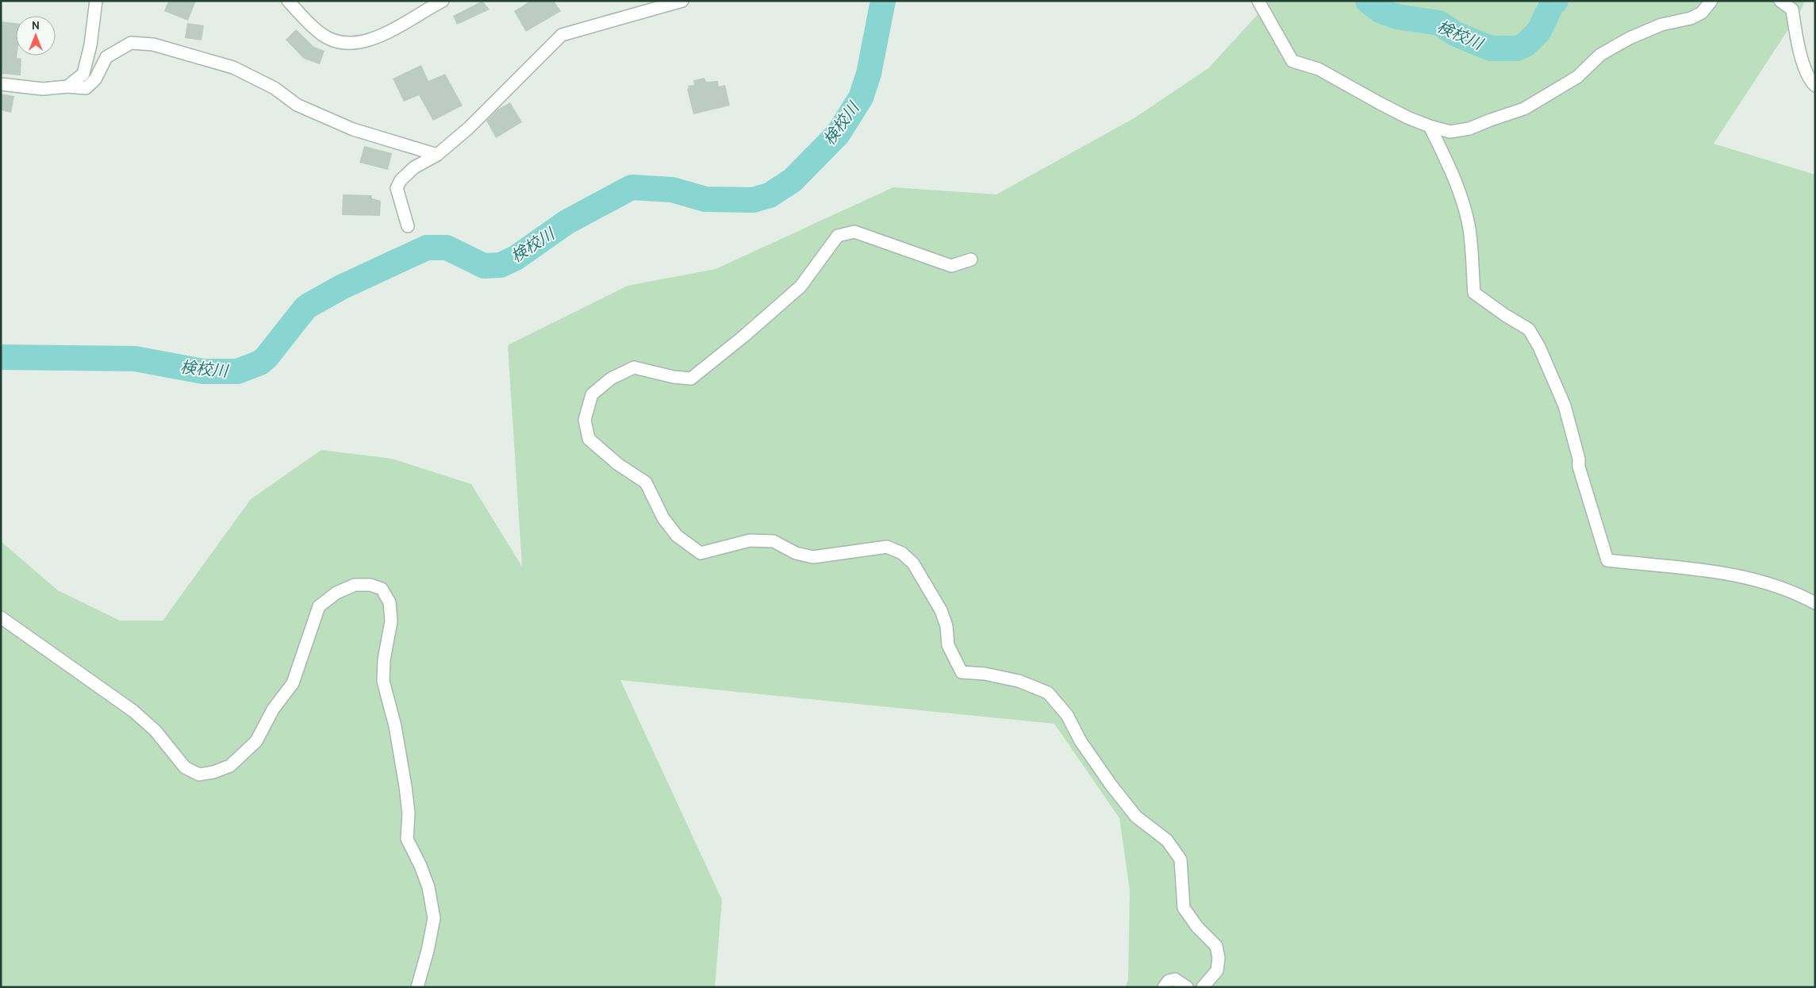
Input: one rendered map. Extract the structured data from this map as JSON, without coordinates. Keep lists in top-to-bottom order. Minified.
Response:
{"water":["検校川"],"north":"top"}
